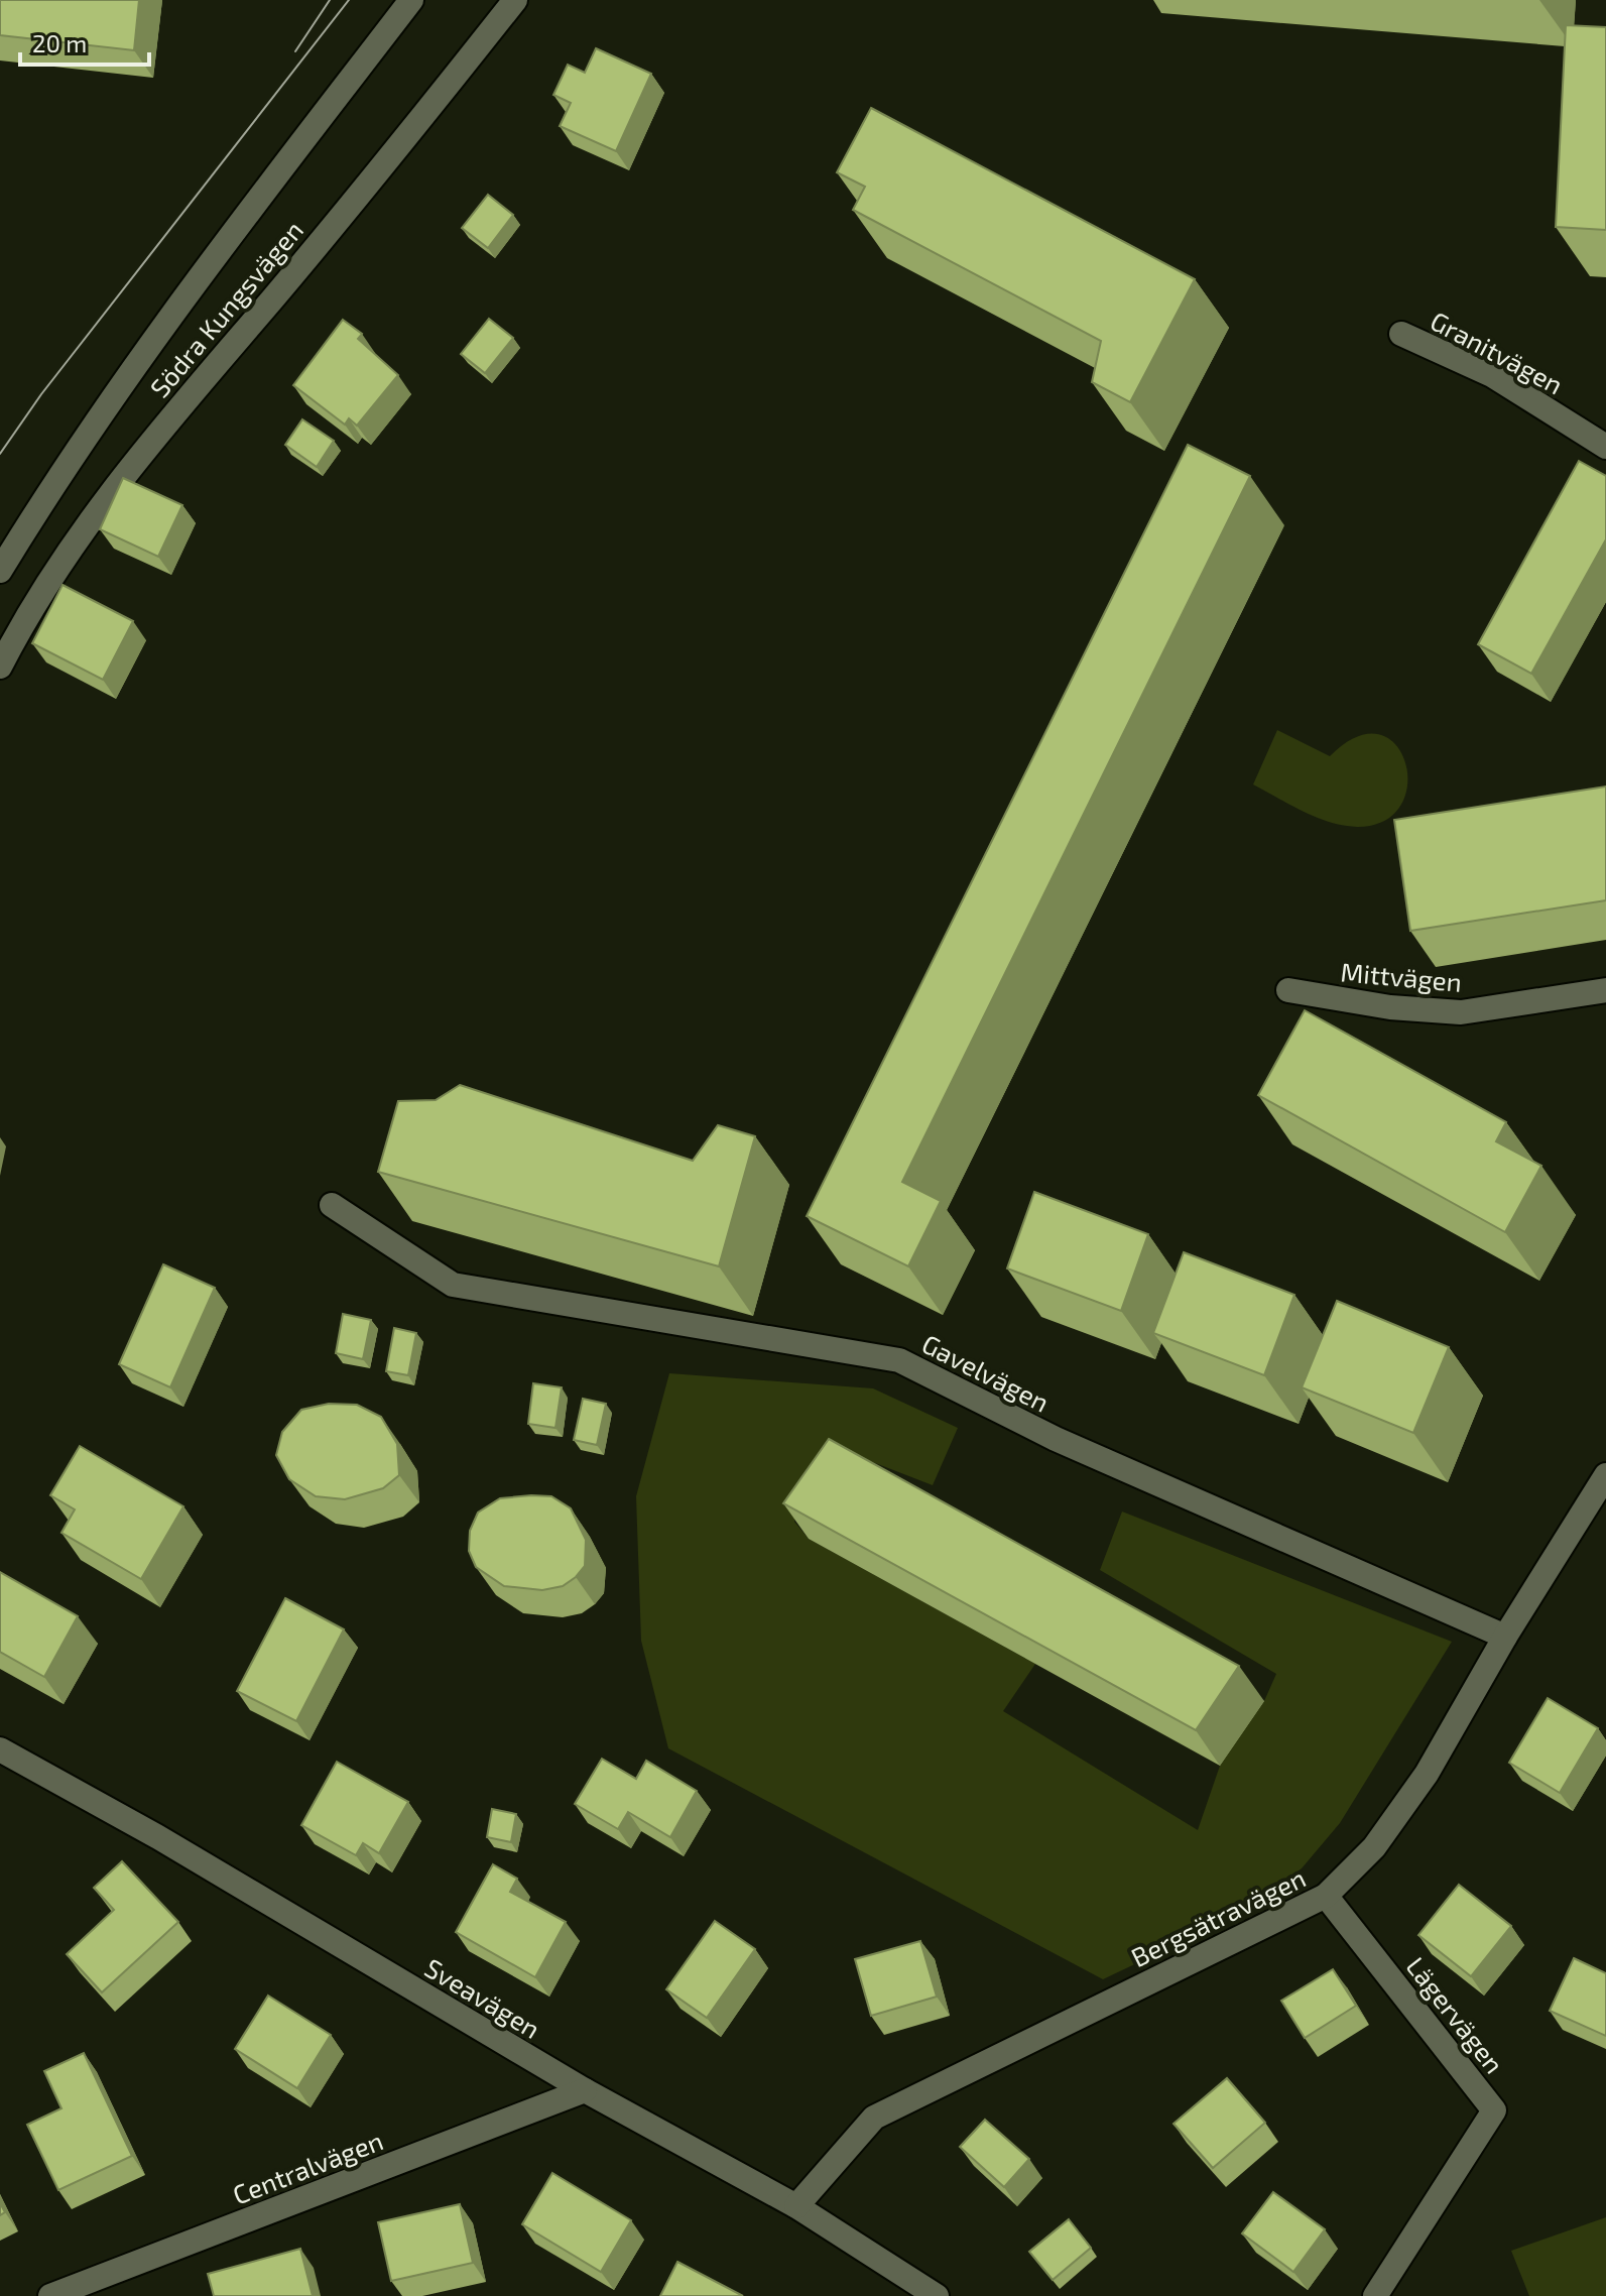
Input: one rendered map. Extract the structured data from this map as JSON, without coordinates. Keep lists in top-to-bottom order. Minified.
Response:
{"streets":{"street":["Södra Kungsvägen","Granitvägen","Mittvägen","Gavelvägen","Bergsätravägen","Sveavägen","Lägervägen","Centralvägen"]},"crossings":[["Gavelvägen","Bergsätravägen"],["Bergsätravägen","Sveavägen"],["Bergsätravägen","Lägervägen"],["Sveavägen","Centralvägen"]],"scale_bar":"20 m"}
